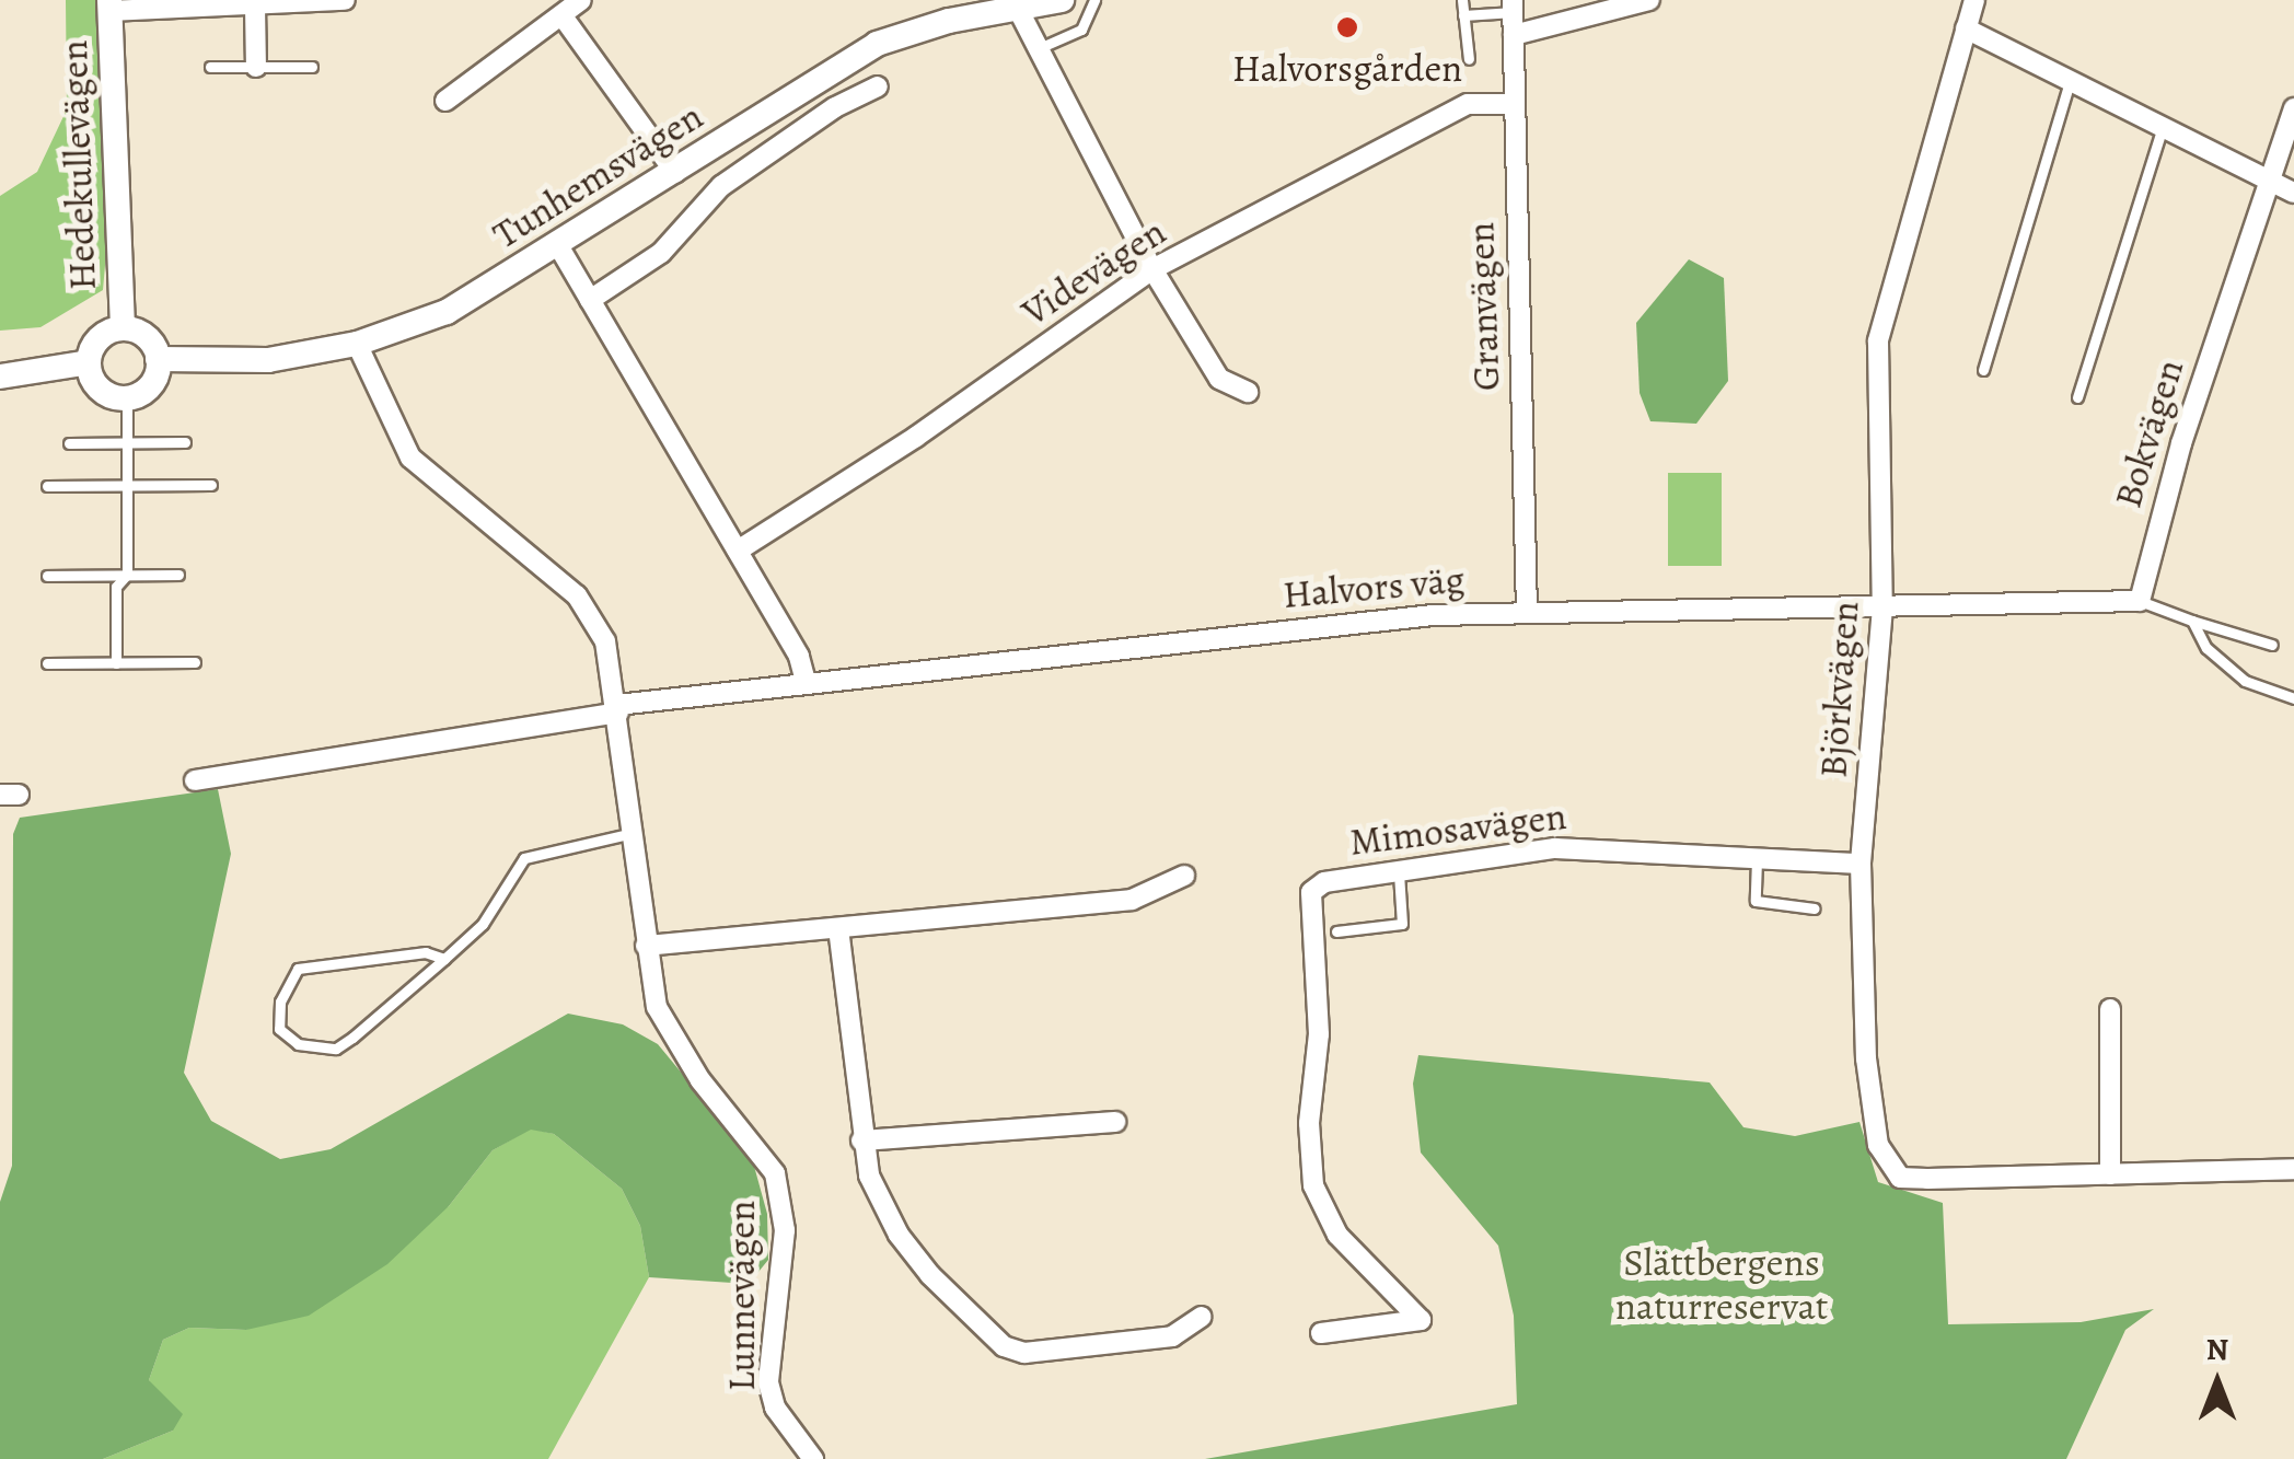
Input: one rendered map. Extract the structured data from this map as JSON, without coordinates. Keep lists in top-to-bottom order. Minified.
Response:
{"streets":{"street":["Hedekullevägen","Tunhemsvägen","Videvägen","Granvägen","Bokvägen","Halvors väg","Björkvägen","Mimosavägen","Lunnevägen"]},"crossings":[["Hedekullevägen","Tunhemsvägen"],["Tunhemsvägen","Lunnevägen"],["Videvägen","Granvägen"],["Granvägen","Halvors väg"],["Bokvägen","Halvors väg"],["Halvors väg","Björkvägen"],["Halvors väg","Lunnevägen"],["Björkvägen","Mimosavägen"]],"parks":["Slättbergens naturreservat"],"places":["Halvorsgården"],"north":"top"}
